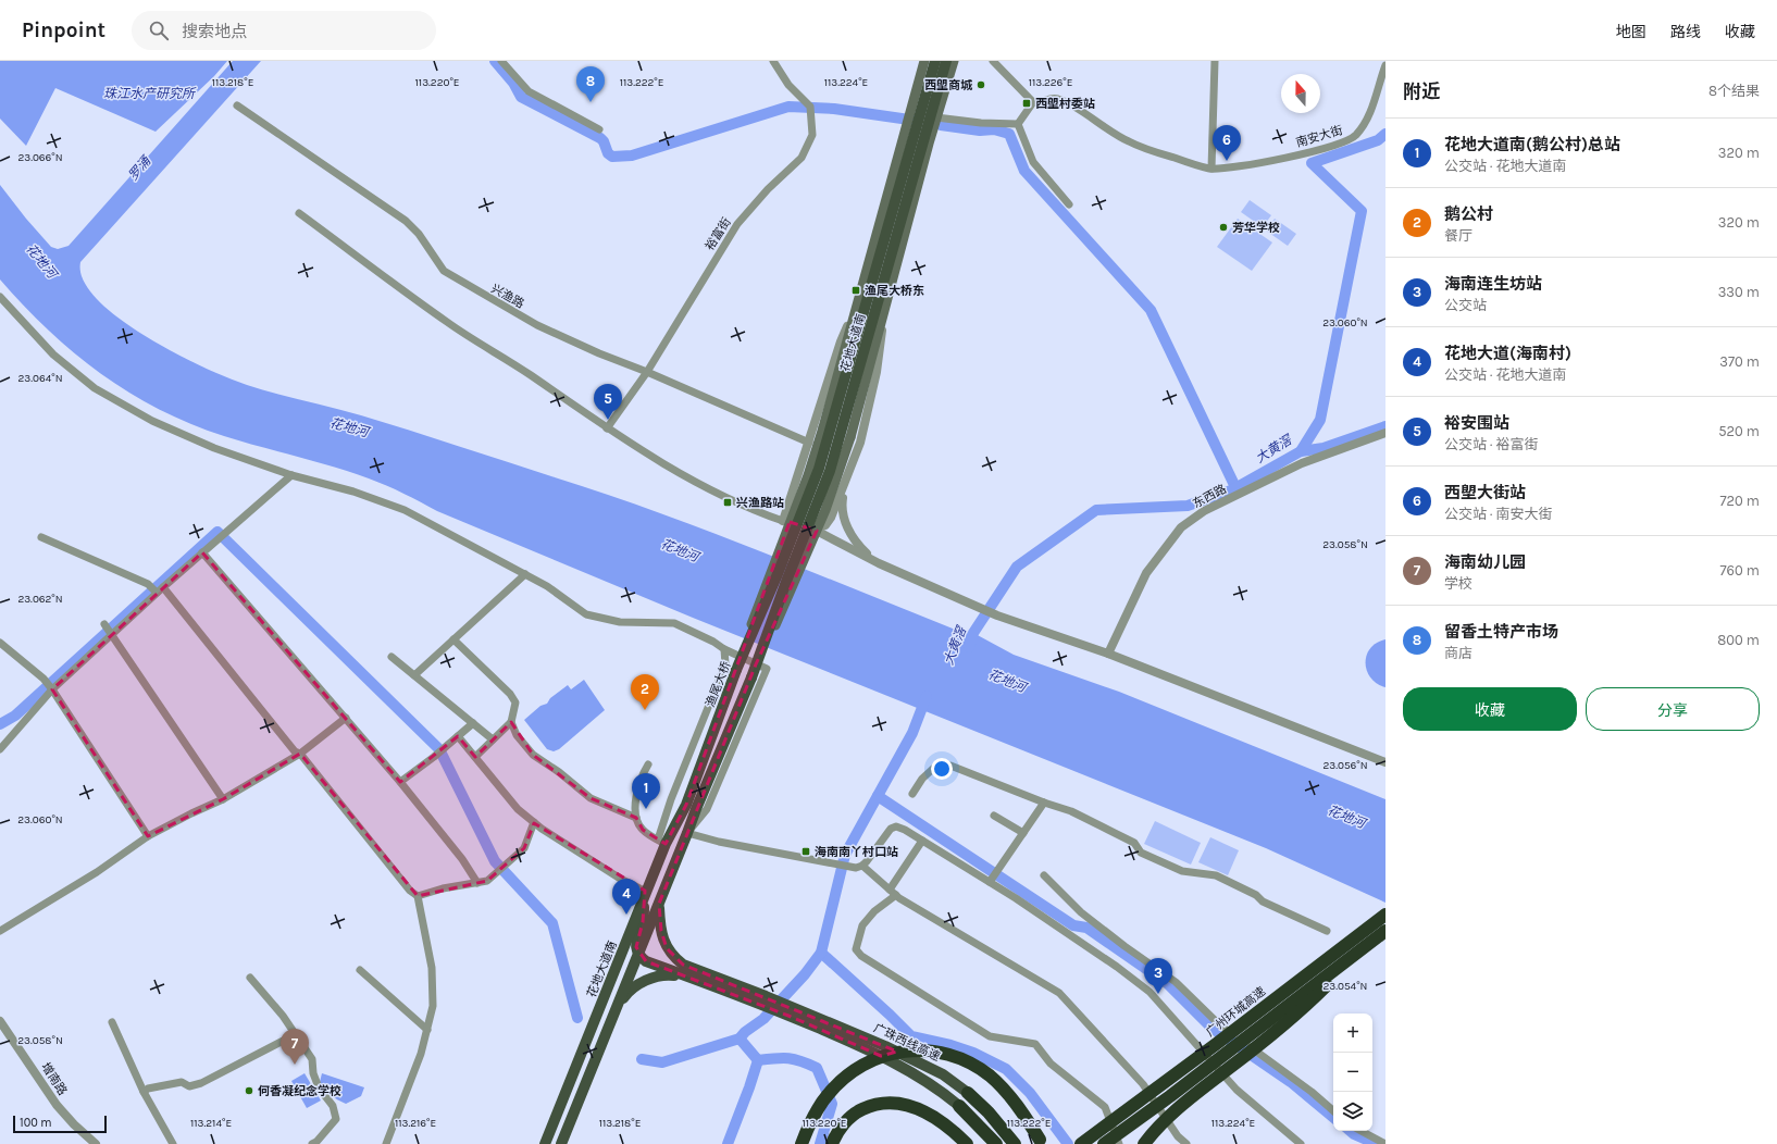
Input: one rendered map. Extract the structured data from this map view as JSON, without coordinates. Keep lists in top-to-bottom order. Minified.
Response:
{"streets":{"highway":["广州环城高速","广珠西线高速"],"main road":["花地大道南","渔尾大桥"],"street":["南安大街","裕富街","兴渔路","东西路","增南路"]},"crossings":[["裕富街","兴渔路"],["兴渔路","花地大道南"],["花地大道南","渔尾大桥"]],"water":["珠江水产研究所","罗涌","花地河","大黄滘"],"places":{"other":["西塱商城","芳华学校","何香凝纪念学校"],"transit":["西塱村委站","渔尾大桥东","兴渔路站","海南南丫村口站"]},"scale_bar":"100 m","north":"top","page":{"header":"Pinpoint","search":"搜索地点","nav":["地图","路线","收藏"],"heading":["附近","8个结果"],"pins":["8","6","5","2","1","4","3","7"],"list":[{"mark":"1","name":"花地大道南(鹅公村)总站","note":"公交站 · 花地大道南","value":"320 m"},{"mark":"2","name":"鹅公村","note":"餐厅","value":"320 m"},{"mark":"3","name":"海南连生坊站","note":"公交站","value":"330 m"},{"mark":"4","name":"花地大道(海南村)","note":"公交站 · 花地大道南","value":"370 m"},{"mark":"5","name":"裕安围站","note":"公交站 · 裕富街","value":"520 m"},{"mark":"6","name":"西塱大街站","note":"公交站 · 南安大街","value":"720 m"},{"mark":"7","name":"海南幼儿园","note":"学校","value":"760 m"},{"mark":"8","name":"留香土特产市场","note":"商店","value":"800 m"}],"buttons":["收藏","分享"],"map_buttons":["+","−"],"scale":"100 m"},"coordinates":["113.218°E","113.220°E","113.222°E","113.224°E","113.226°E","23.066°N","23.060°N","23.064°N","23.058°N","23.062°N","23.056°N","23.054°N","113.214°E","113.216°E"]}
